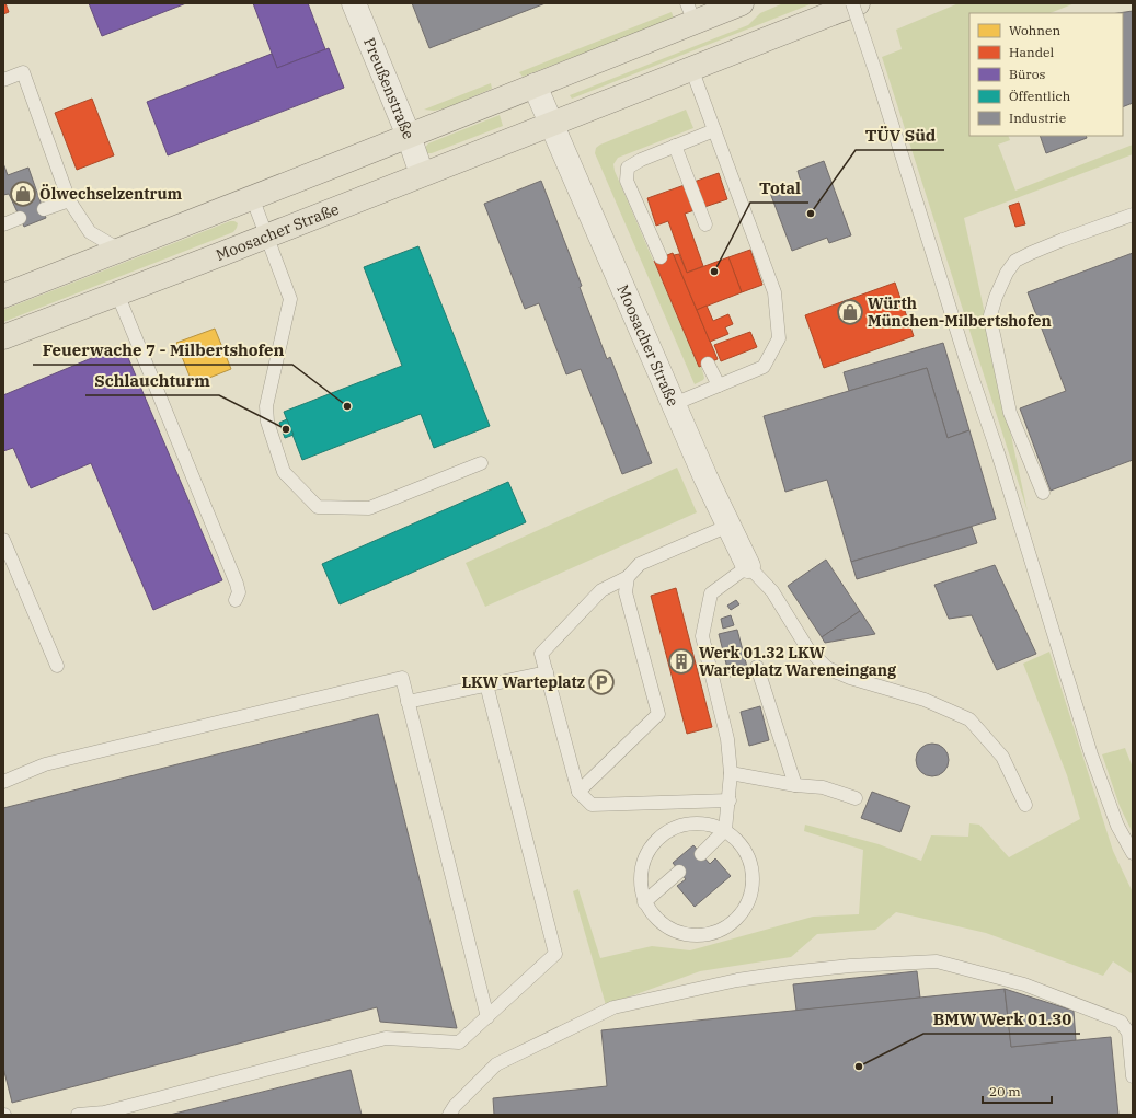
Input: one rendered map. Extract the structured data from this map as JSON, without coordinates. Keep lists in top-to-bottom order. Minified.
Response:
{"streets":{"main road":["Moosacher Straße"],"street":["Preußenstraße"]},"crossings":[["Preußenstraße","Moosacher Straße"]],"places":{"shop":["Ölwechselzentrum","Würth München-Milbertshofen"],"other":["TÜV Süd","Total","Feuerwache 7 - Milbertshofen","Schlauchturm","BMW Werk 01.30"],"building":["Werk 01.32 LKW Warteplatz Wareneingang"],"parking":["LKW Warteplatz"]},"legend":["Wohnen","Handel","Büros","Öffentlich","Industrie"],"scale_bar":"20 m"}
